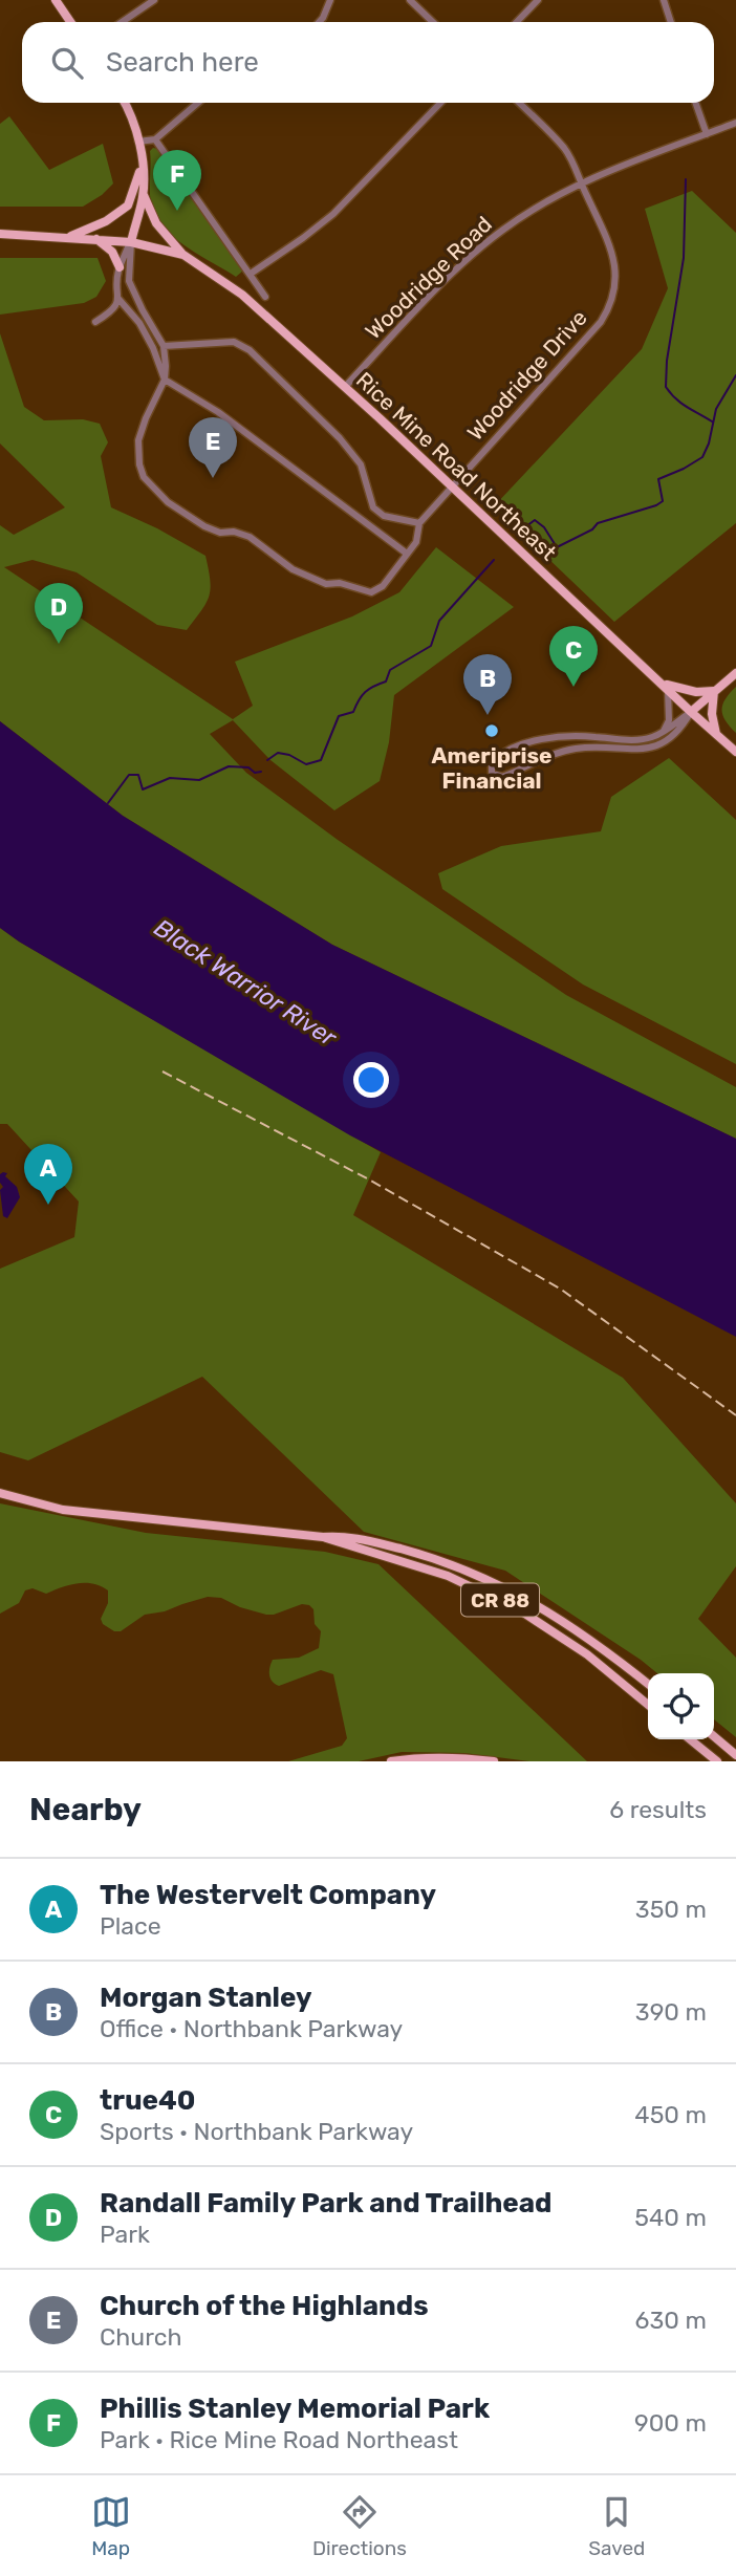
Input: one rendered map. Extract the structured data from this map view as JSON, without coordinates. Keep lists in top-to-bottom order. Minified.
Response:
{"streets":{"main road":["Rice Mine Road Northeast","CR 88"],"street":["Woodridge Road","Woodridge Drive"]},"crossings":[["Woodridge Road","Woodridge Drive"],["Woodridge Road","Rice Mine Road Northeast"],["Woodridge Drive","Rice Mine Road Northeast"]],"water":["Black Warrior River"],"places":["Ameriprise Financial"],"page":{"search":"Search here","pins":["F","E","D","C","B","A"],"heading":["Nearby","6 results"],"list":[{"mark":"A","name":"The Westervelt Company","note":"Place","value":"350 m"},{"mark":"B","name":"Morgan Stanley","note":"Office · Northbank Parkway","value":"390 m"},{"mark":"C","name":"true40","note":"Sports · Northbank Parkway","value":"450 m"},{"mark":"D","name":"Randall Family Park and Trailhead","note":"Park","value":"540 m"},{"mark":"E","name":"Church of the Highlands","note":"Church","value":"630 m"},{"mark":"F","name":"Phillis Stanley Memorial Park","note":"Park · Rice Mine Road Northeast","value":"900 m"}],"nav":["Map","Directions","Saved"]}}
